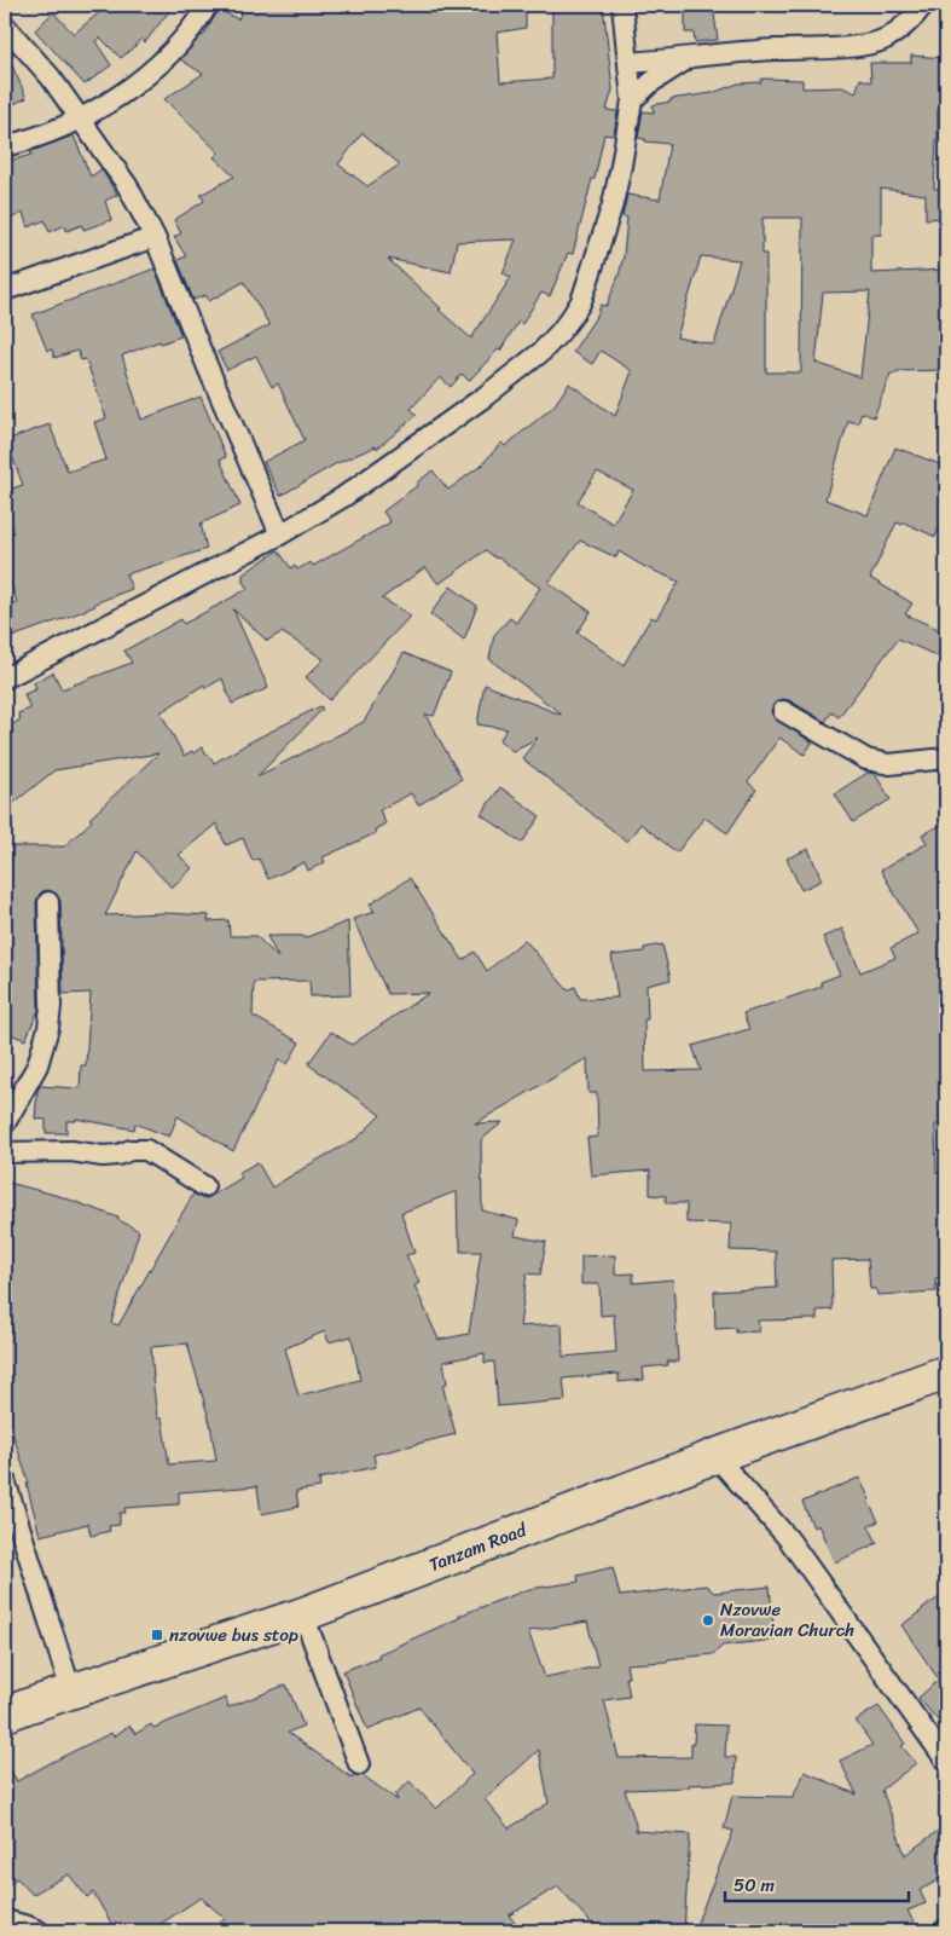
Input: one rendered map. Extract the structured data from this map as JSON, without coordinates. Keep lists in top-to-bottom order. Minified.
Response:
{"streets":{"highway":["Tanzam Road"]},"places":{"other":["Nzovwe Moravian Church"],"transit":["nzovwe bus stop"]},"scale_bar":"50 m"}
